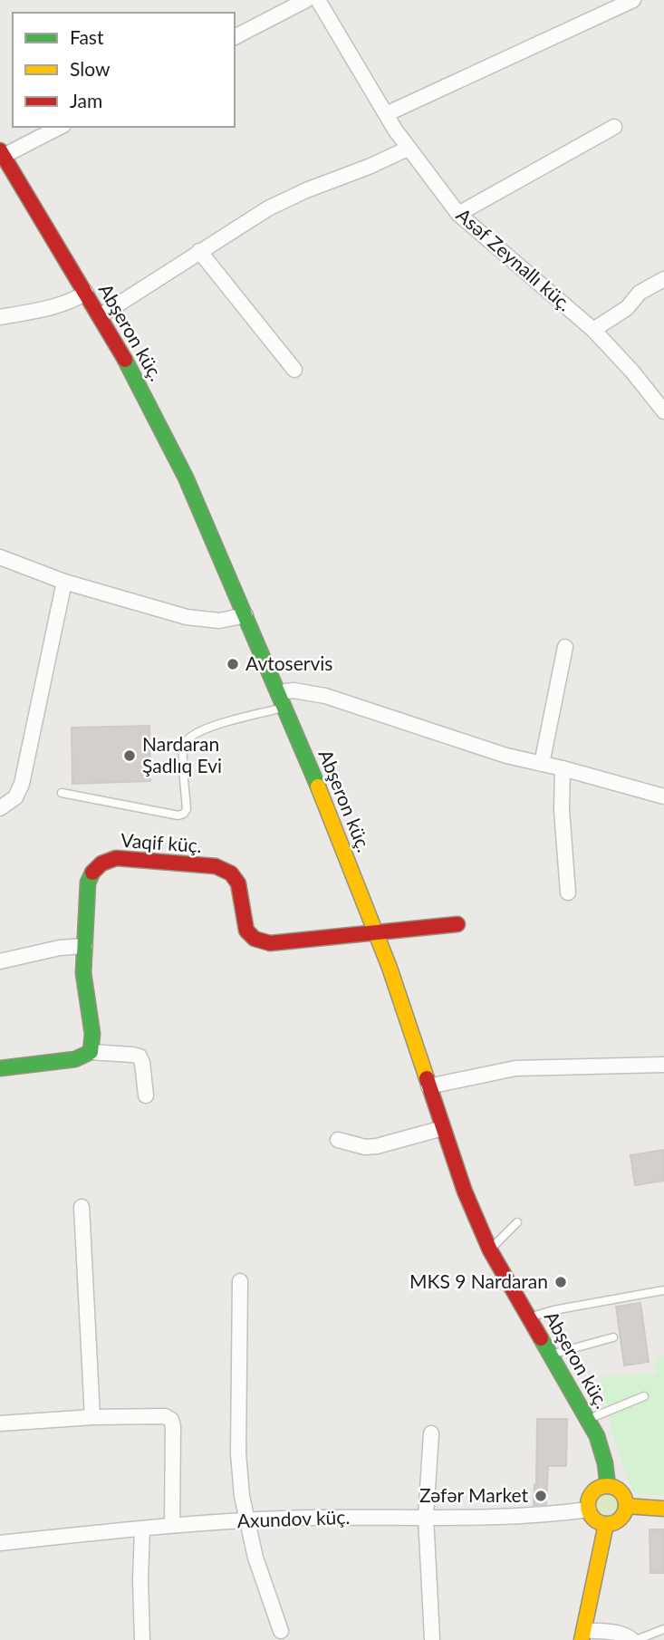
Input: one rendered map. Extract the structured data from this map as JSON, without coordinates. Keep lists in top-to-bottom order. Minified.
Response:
{"streets":{"main road":["Abşeron küç.","Vaqif küç."],"street":["Asəf Zeynallı küç.","Axundov küç."]},"crossings":[["Abşeron küç.","Vaqif küç."],["Abşeron küç.","Axundov küç."]],"places":["Avtoservis","Nardaran Şadlıq Evi","MKS 9 Nardaran","Zəfər Market"],"legend":["Fast","Slow","Jam"]}
